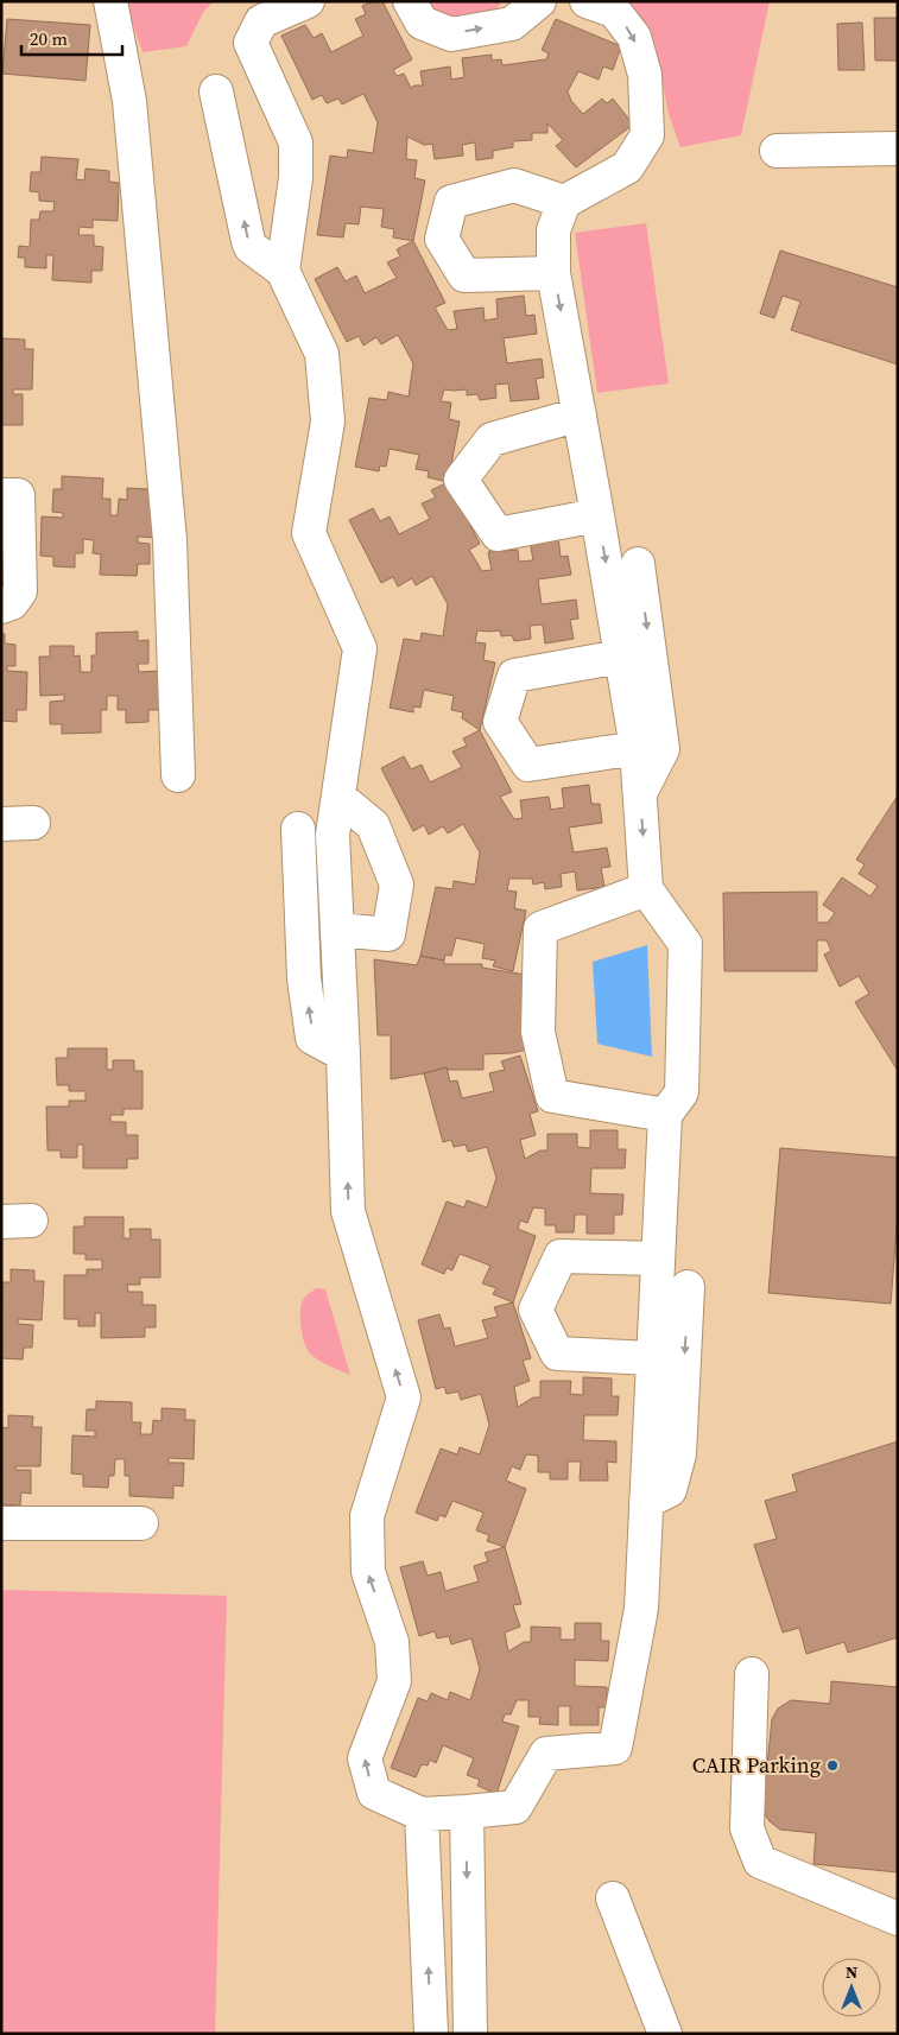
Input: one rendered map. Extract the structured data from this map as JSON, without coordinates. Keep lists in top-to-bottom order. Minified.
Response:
{"places":["CAIR Parking"],"scale_bar":"20 m","north":"top"}
